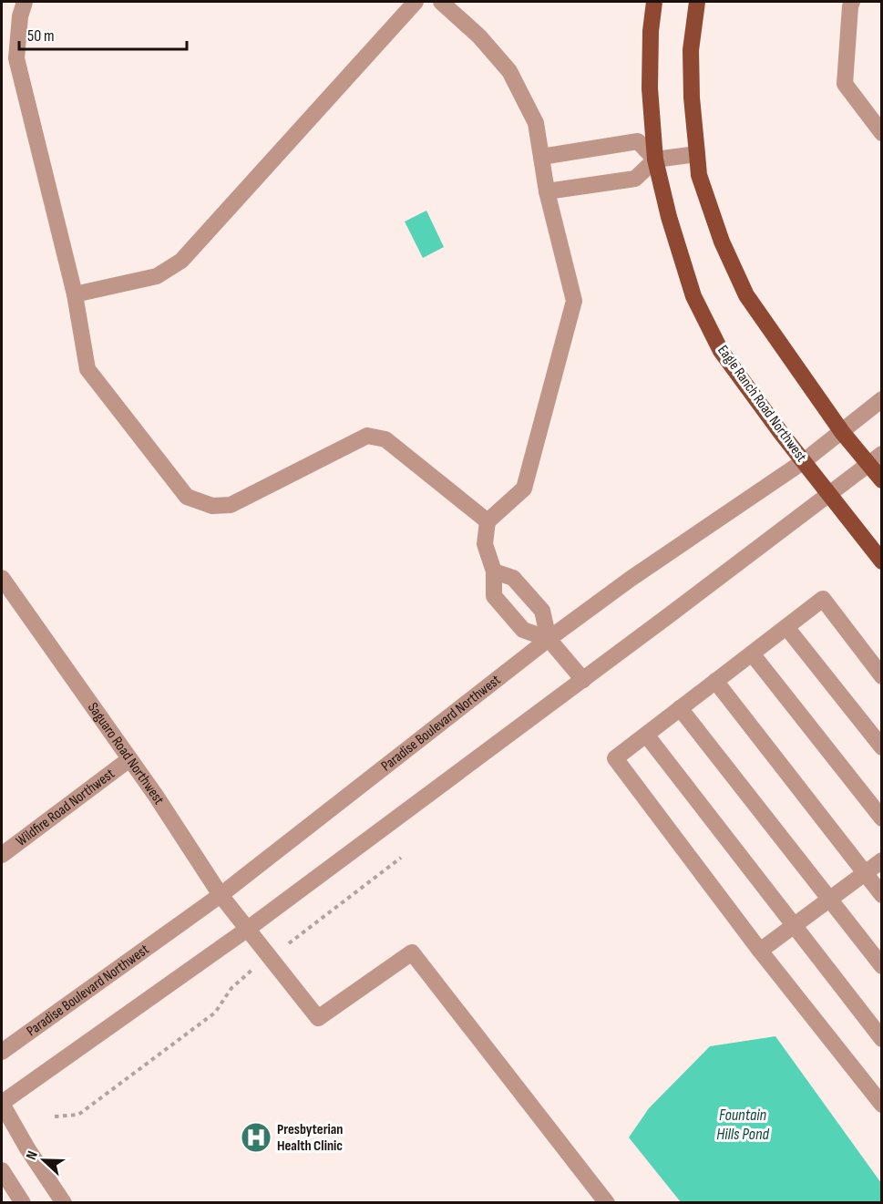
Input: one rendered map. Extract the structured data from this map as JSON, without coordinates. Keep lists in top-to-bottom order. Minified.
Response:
{"streets":{"main road":["Eagle Ranch Road Northwest"],"street":["Paradise Boulevard Northwest","Saguaro Road Northwest","Wildfire Road Northwest"]},"crossings":[["Eagle Ranch Road Northwest","Paradise Boulevard Northwest"],["Paradise Boulevard Northwest","Saguaro Road Northwest"],["Saguaro Road Northwest","Wildfire Road Northwest"]],"water":["Fountain Hills Pond"],"places":{"hospital":["Presbyterian Health Clinic"]},"scale_bar":"50 m","north":"left"}
